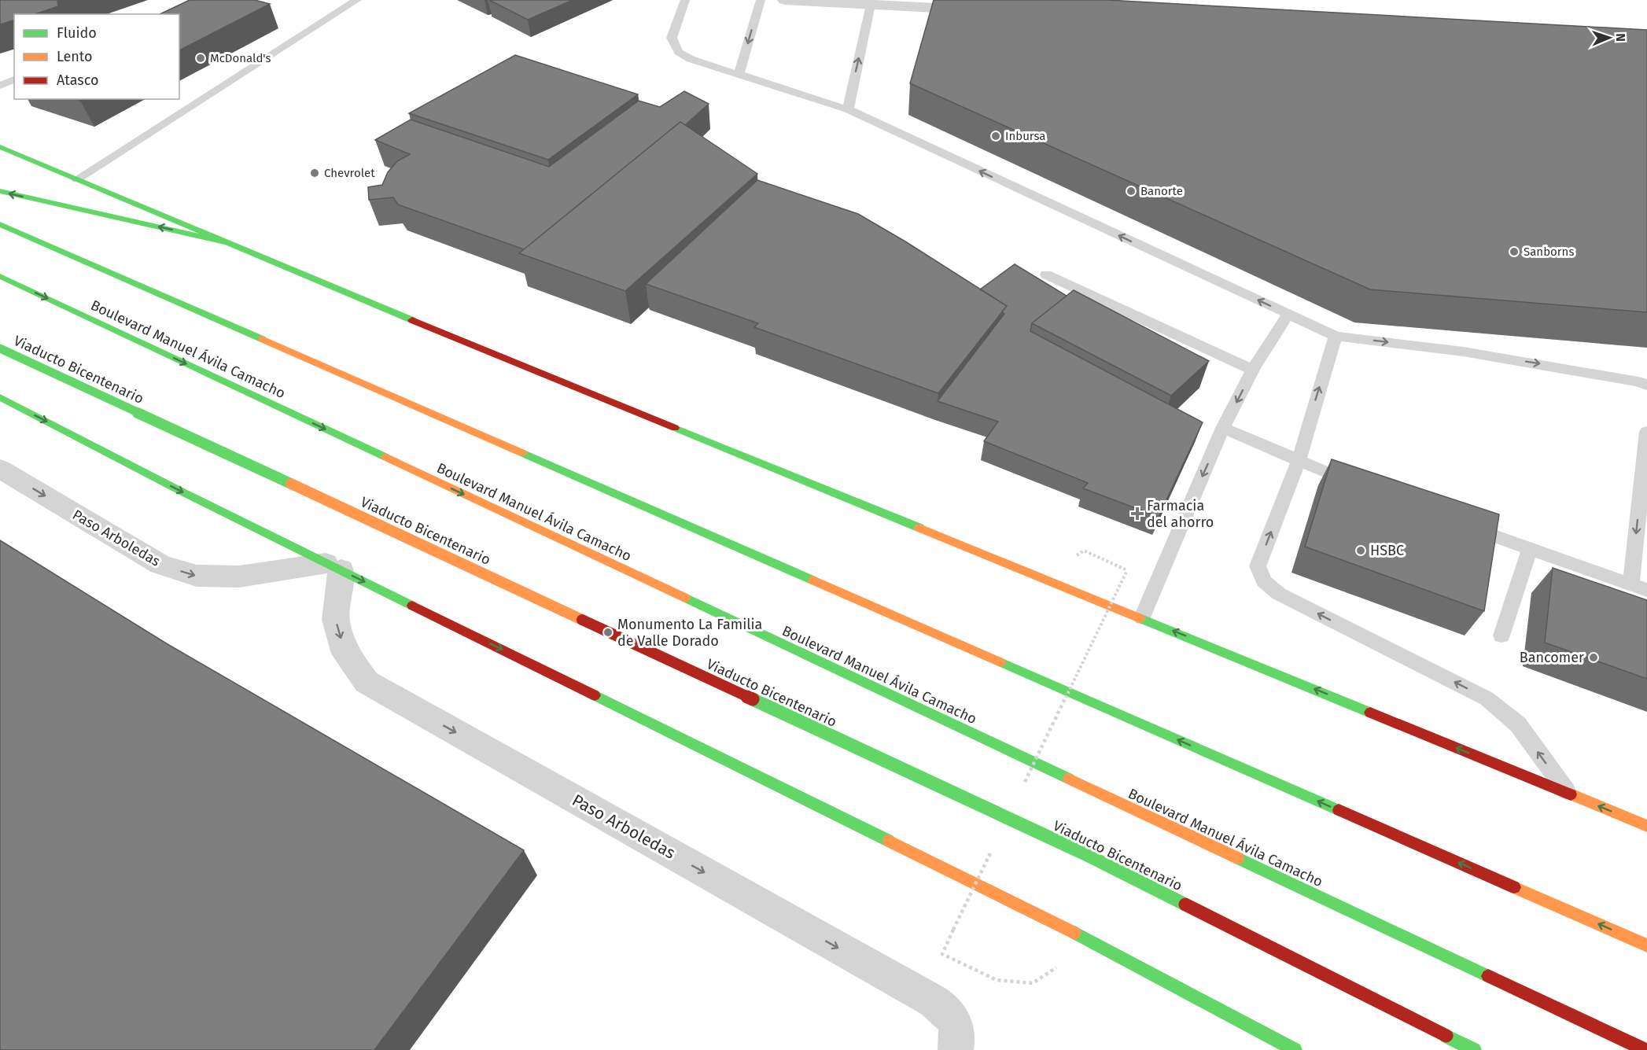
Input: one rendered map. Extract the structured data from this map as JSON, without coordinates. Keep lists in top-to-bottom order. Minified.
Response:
{"streets":{"main road":["Boulevard Manuel Ávila Camacho","Viaducto Bicentenario"],"street":["Paso Arboledas"]},"one_way":["Paso Arboledas"],"places":{"other":["McDonald's","Inbursa","Chevrolet","Banorte","Sanborns","HSBC","Monumento La Familia de Valle Dorado","Bancomer"],"health":["Farmacia del ahorro"]},"legend":["Fluido","Lento","Atasco"],"north":"right"}
